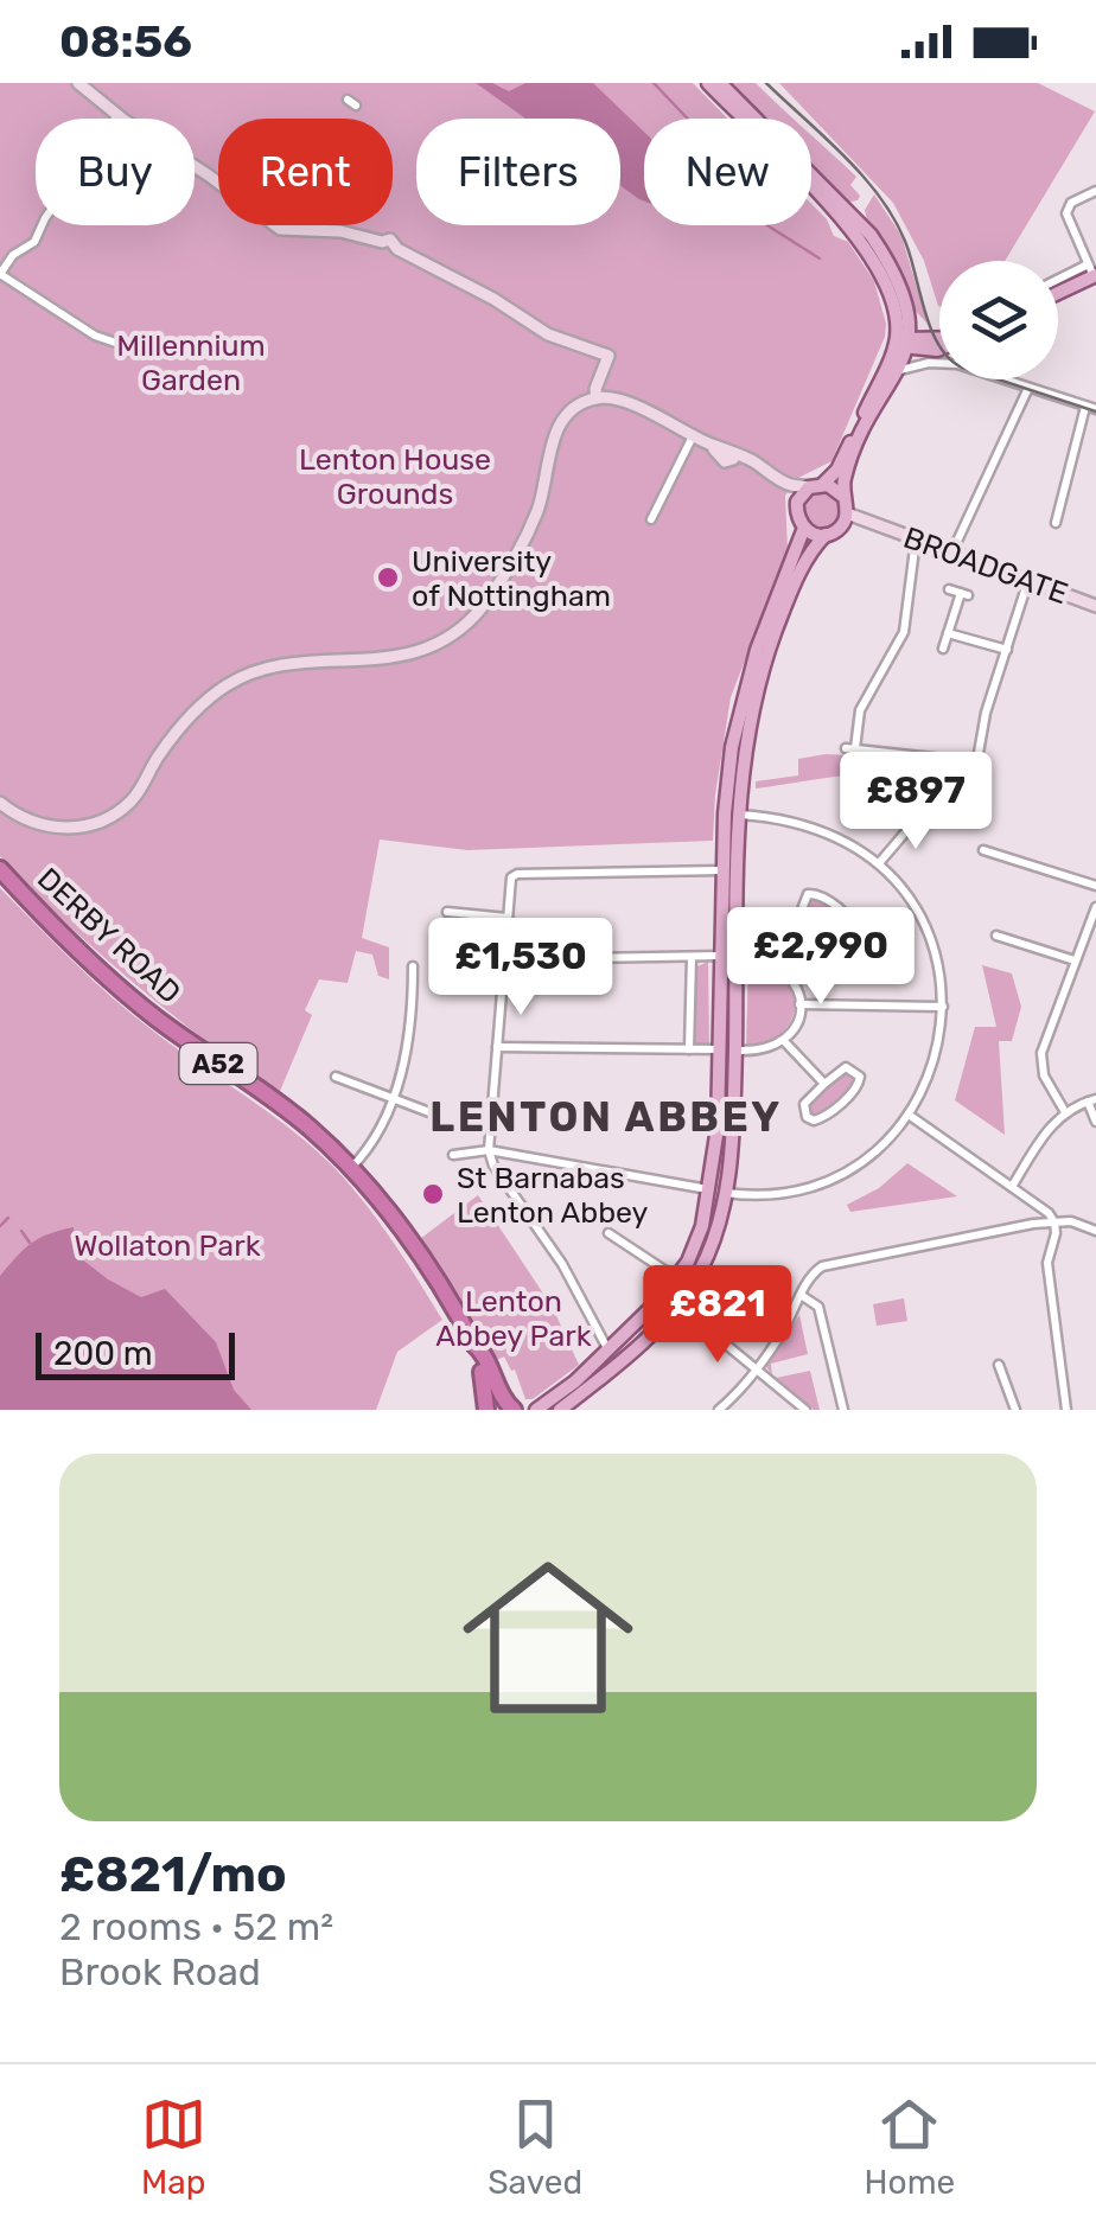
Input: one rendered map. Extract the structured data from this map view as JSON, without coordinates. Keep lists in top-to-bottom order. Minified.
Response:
{"streets":{"highway":["DERBY ROAD","A52"],"street":["BROADGATE"]},"districts":["LENTON ABBEY"],"parks":["Millennium Garden","Lenton House Grounds","Wollaton Park","Lenton Abbey Park"],"places":["University of Nottingham","St Barnabas Lenton Abbey"],"scale_bar":"200 m","page":{"status":"08:56","chip":["Buy","Rent","Filters","New"],"price":["£897","£2,990","£1,530","£821"],"scale":"200 m","list":[{"name":"£821/mo","note":"2 rooms · 52 m² · Brook Road"}],"tabs":["Map","Saved","Home"]}}
